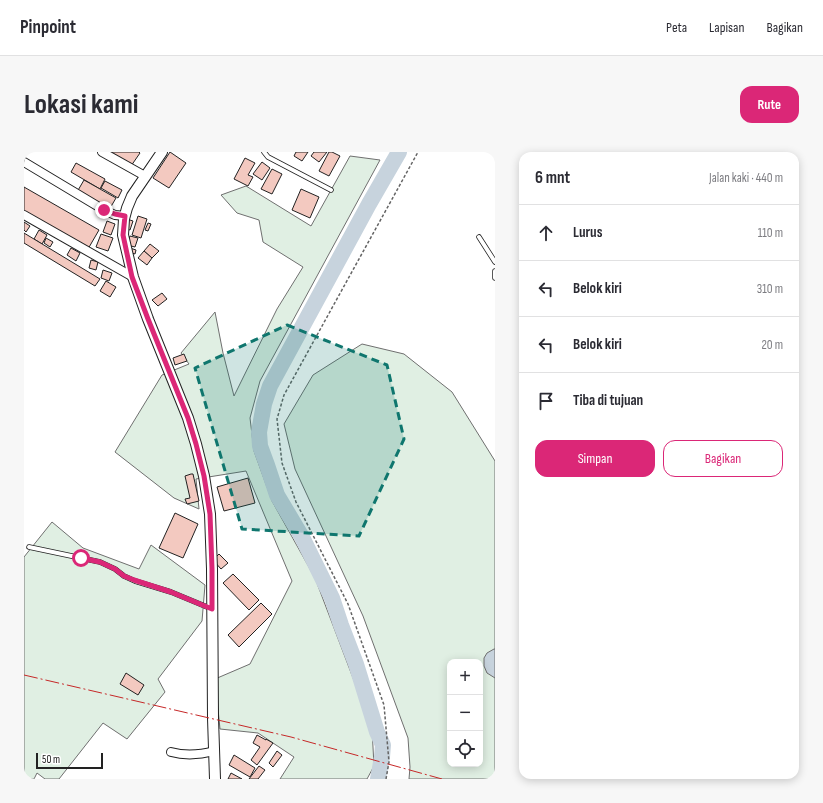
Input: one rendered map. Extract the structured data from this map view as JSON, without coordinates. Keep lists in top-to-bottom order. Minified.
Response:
{"scale_bar":"50 m","page":{"header":"Pinpoint","nav":["Peta","Lapisan","Bagikan"],"buttons":["Rute",["Simpan","Bagikan"]],"title":"Lokasi kami","heading":["6 mnt","Jalan kaki · 440 m"],"list":[["Lurus","110 m"],["Belok kiri","310 m"],["Belok kiri","20 m"],"Tiba di tujuan"],"map_buttons":["+","−"],"scale":"50 m"}}
